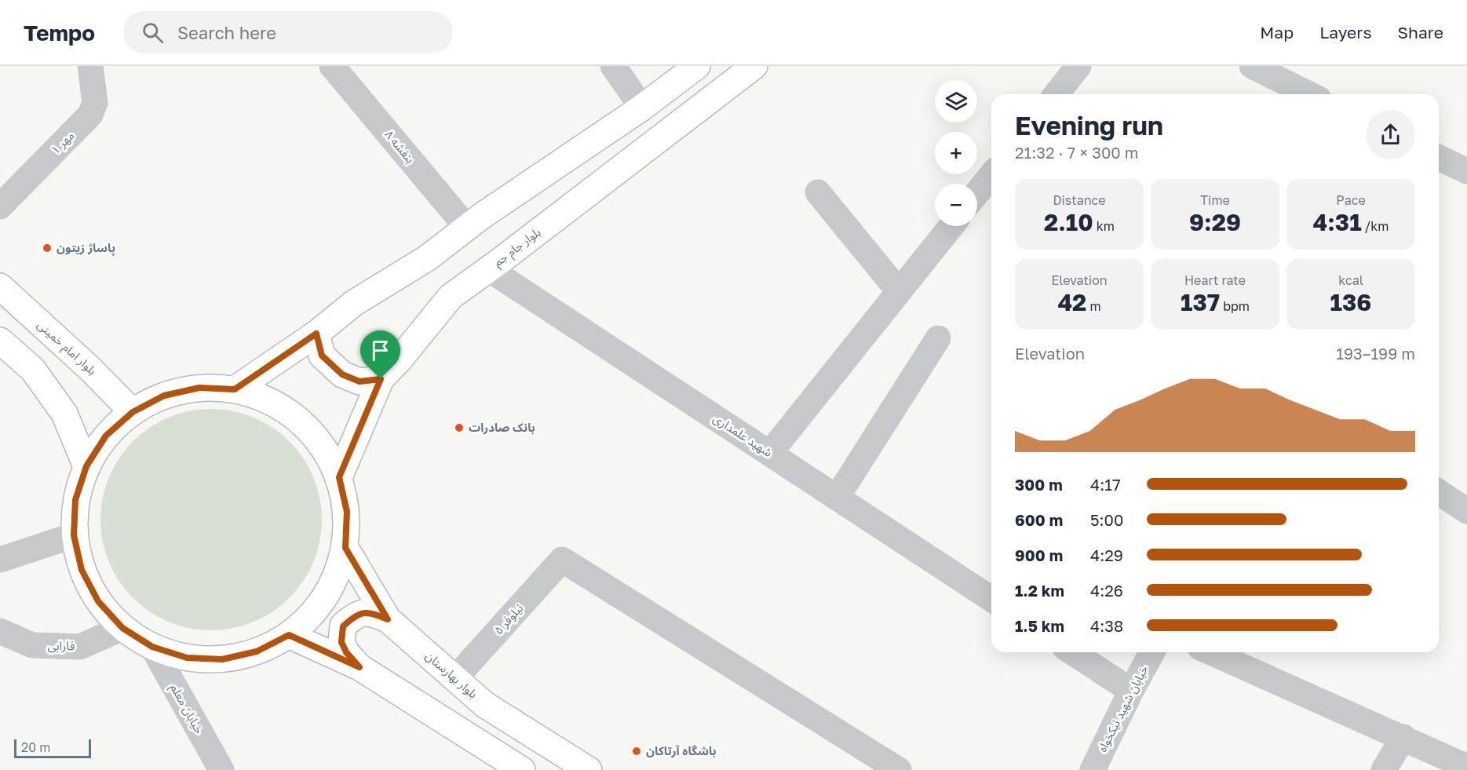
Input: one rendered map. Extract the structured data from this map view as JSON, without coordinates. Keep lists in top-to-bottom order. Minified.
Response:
{"streets":{"main road":["بلوار جام جم","بلوار امام خمینی","بلوار بهارستان"],"street":["مهر ۱","بنفشه ۸","شهید علمداری","نیلوفر ۵","فارابی","خیابان معلم","خیابان شهید نیکخواه"]},"crossings":[["بلوار جام جم","شهید علمداری"],["نیلوفر ۵","بلوار بهارستان"]],"places":["پاساژ زیتون","بانک صادرات","باشگاه آرتاکان"],"scale_bar":"20 m","page":{"header":"Tempo","search":"Search here","nav":["Map","Layers","Share"],"map_buttons":["+","−"],"heading":["Evening run","21:32 · 7 × 300 m"],"stats":[["Distance","2.10 km"],["Time","9:29"],["Pace","4:31 /km"],["Elevation","42 m"],["Heart rate","137 bpm"],["kcal","136"]],"chart":["Elevation","193–199 m"],"list":[{"name":"300 m","note":"4:17"},{"name":"600 m","note":"5:00"},{"name":"900 m","note":"4:29"},{"name":"1.2 km","note":"4:26"},{"name":"1.5 km","note":"4:38"}],"scale":"20 m"}}
